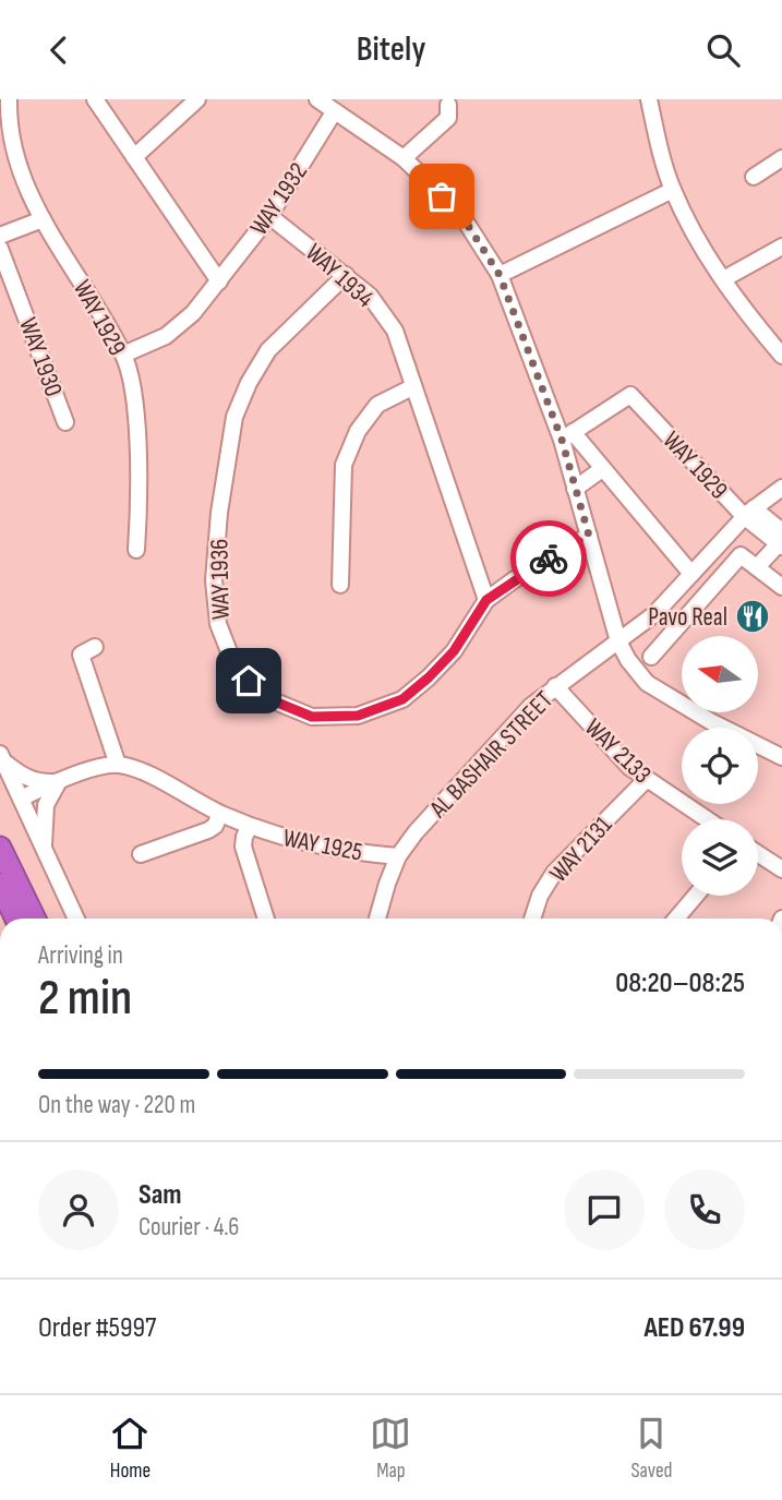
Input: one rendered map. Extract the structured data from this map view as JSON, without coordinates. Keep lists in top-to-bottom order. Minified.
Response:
{"streets":{"street":["WAY 1932","WAY 1934","WAY 1929","WAY 1930","WAY 1936","WAY 2133","AL BASHAIR STREET","WAY 1925","WAY 2131"]},"crossings":[["WAY 1932","WAY 1934"],["WAY 1932","WAY 1929"],["WAY 1934","WAY 1936"],["WAY 1929","AL BASHAIR STREET"],["WAY 2133","AL BASHAIR STREET"],["WAY 2133","WAY 2131"],["AL BASHAIR STREET","WAY 1925"]],"places":{"restaurant":["Pavo Real"]},"north":"left","page":{"header":"Bitely","heading":["2 min","Arriving in","08:20–08:25"],"panel":["Sam","Courier · 4.6","Order #5997","AED 67.99"],"bar":"On the way · 220 m","tabs":["Home","Map","Saved"]}}
